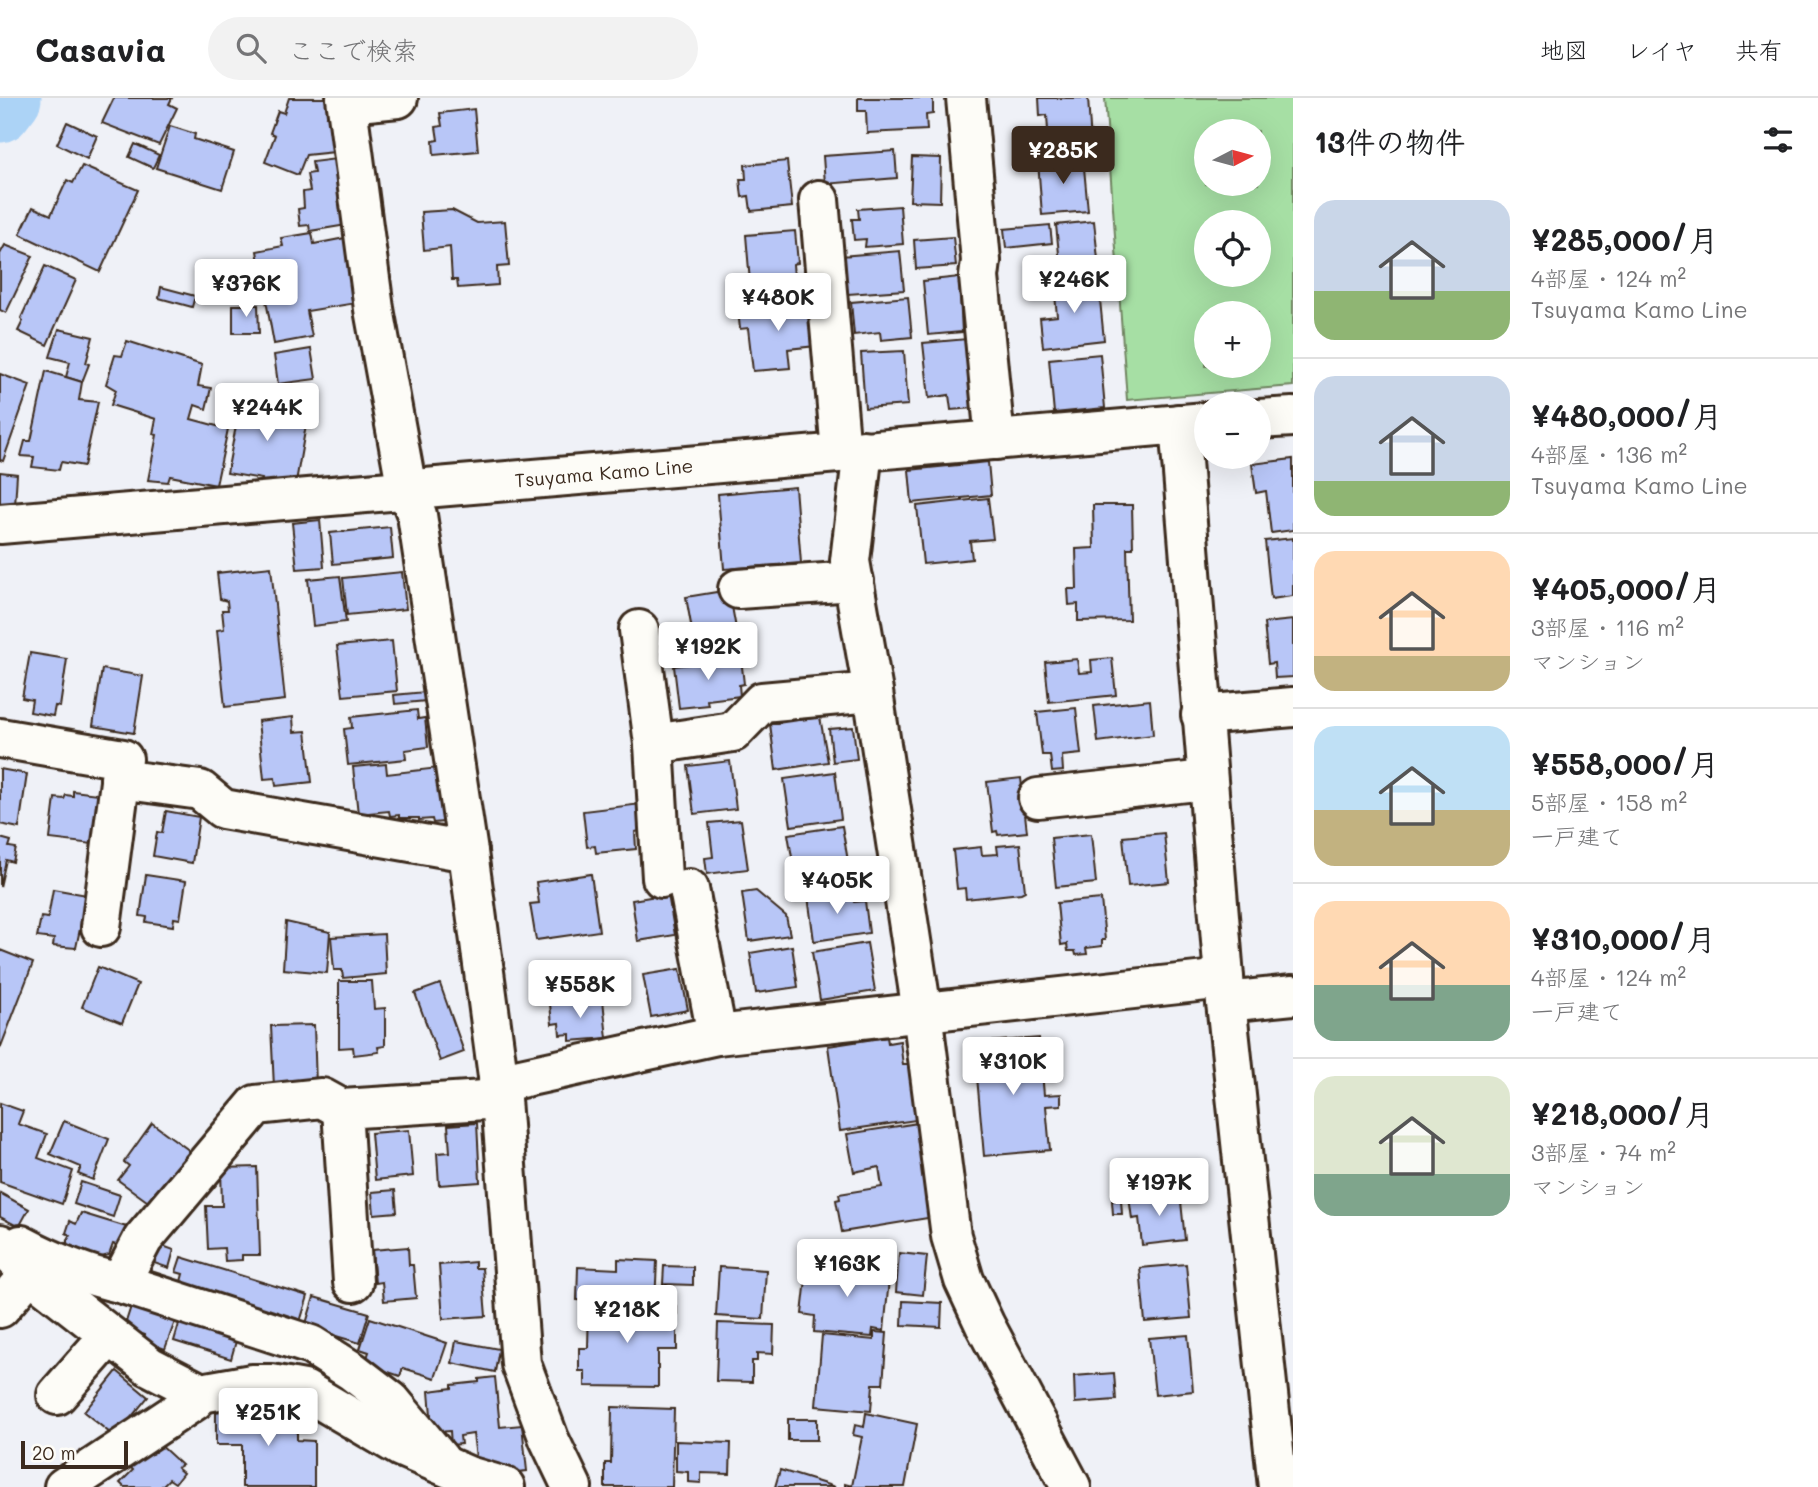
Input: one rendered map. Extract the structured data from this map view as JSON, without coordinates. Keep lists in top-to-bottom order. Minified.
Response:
{"streets":{"street":["Tsuyama Kamo Line"]},"scale_bar":"20 m","north":"right","page":{"header":"Casavia","search":"ここで検索","nav":["地図","レイヤ","共有"],"heading":"13件の物件","map_buttons":["+","−"],"price":["¥285K","¥246K","¥376K","¥480K","¥244K","¥192K","¥405K","¥558K","¥310K","¥197K","¥163K","¥218K","¥251K"],"list":[{"name":"¥285,000/月","note":"4部屋 · 124 m² · Tsuyama Kamo Line"},{"name":"¥480,000/月","note":"4部屋 · 136 m² · Tsuyama Kamo Line"},{"name":"¥405,000/月","note":"3部屋 · 116 m² · マンション"},{"name":"¥558,000/月","note":"5部屋 · 158 m² · 一戸建て"},{"name":"¥310,000/月","note":"4部屋 · 124 m² · 一戸建て"},{"name":"¥218,000/月","note":"3部屋 · 74 m² · マンション"}],"scale":"20 m"}}
